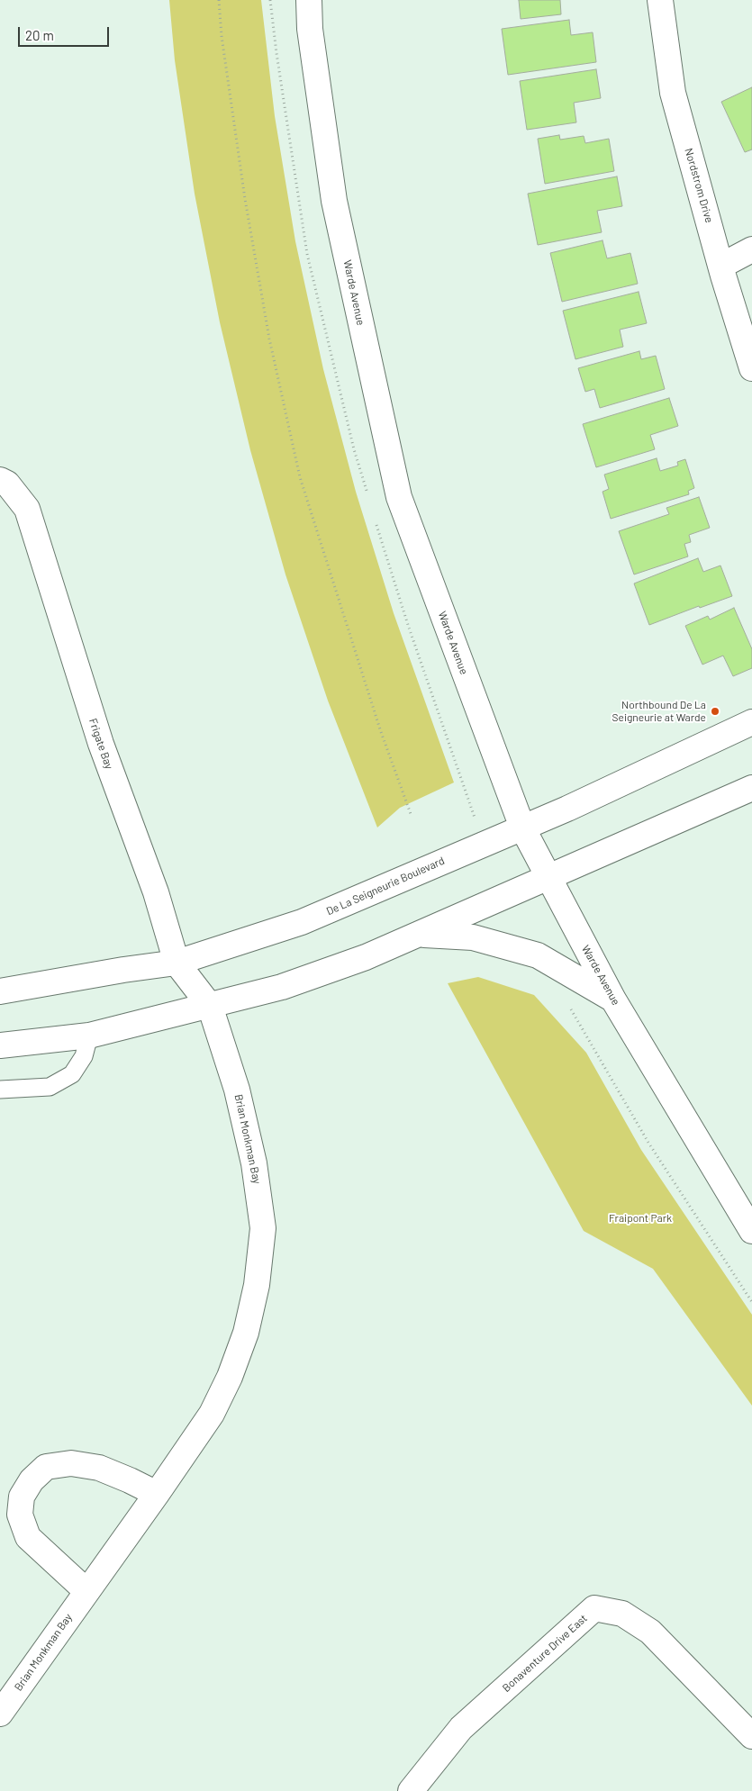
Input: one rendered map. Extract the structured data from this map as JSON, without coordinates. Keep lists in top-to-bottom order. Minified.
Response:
{"streets":{"street":["Nordstrom Drive","Warde Avenue","Frigate Bay","De La Seigneurie Boulevard","Brian Monkman Bay","Bonaventure Drive East"]},"crossings":[["Warde Avenue","De La Seigneurie Boulevard"],["Frigate Bay","De La Seigneurie Boulevard"],["Frigate Bay","Brian Monkman Bay"]],"parks":["Fraipont Park"],"places":["Northbound De La Seigneurie at Warde"],"scale_bar":"20 m"}
